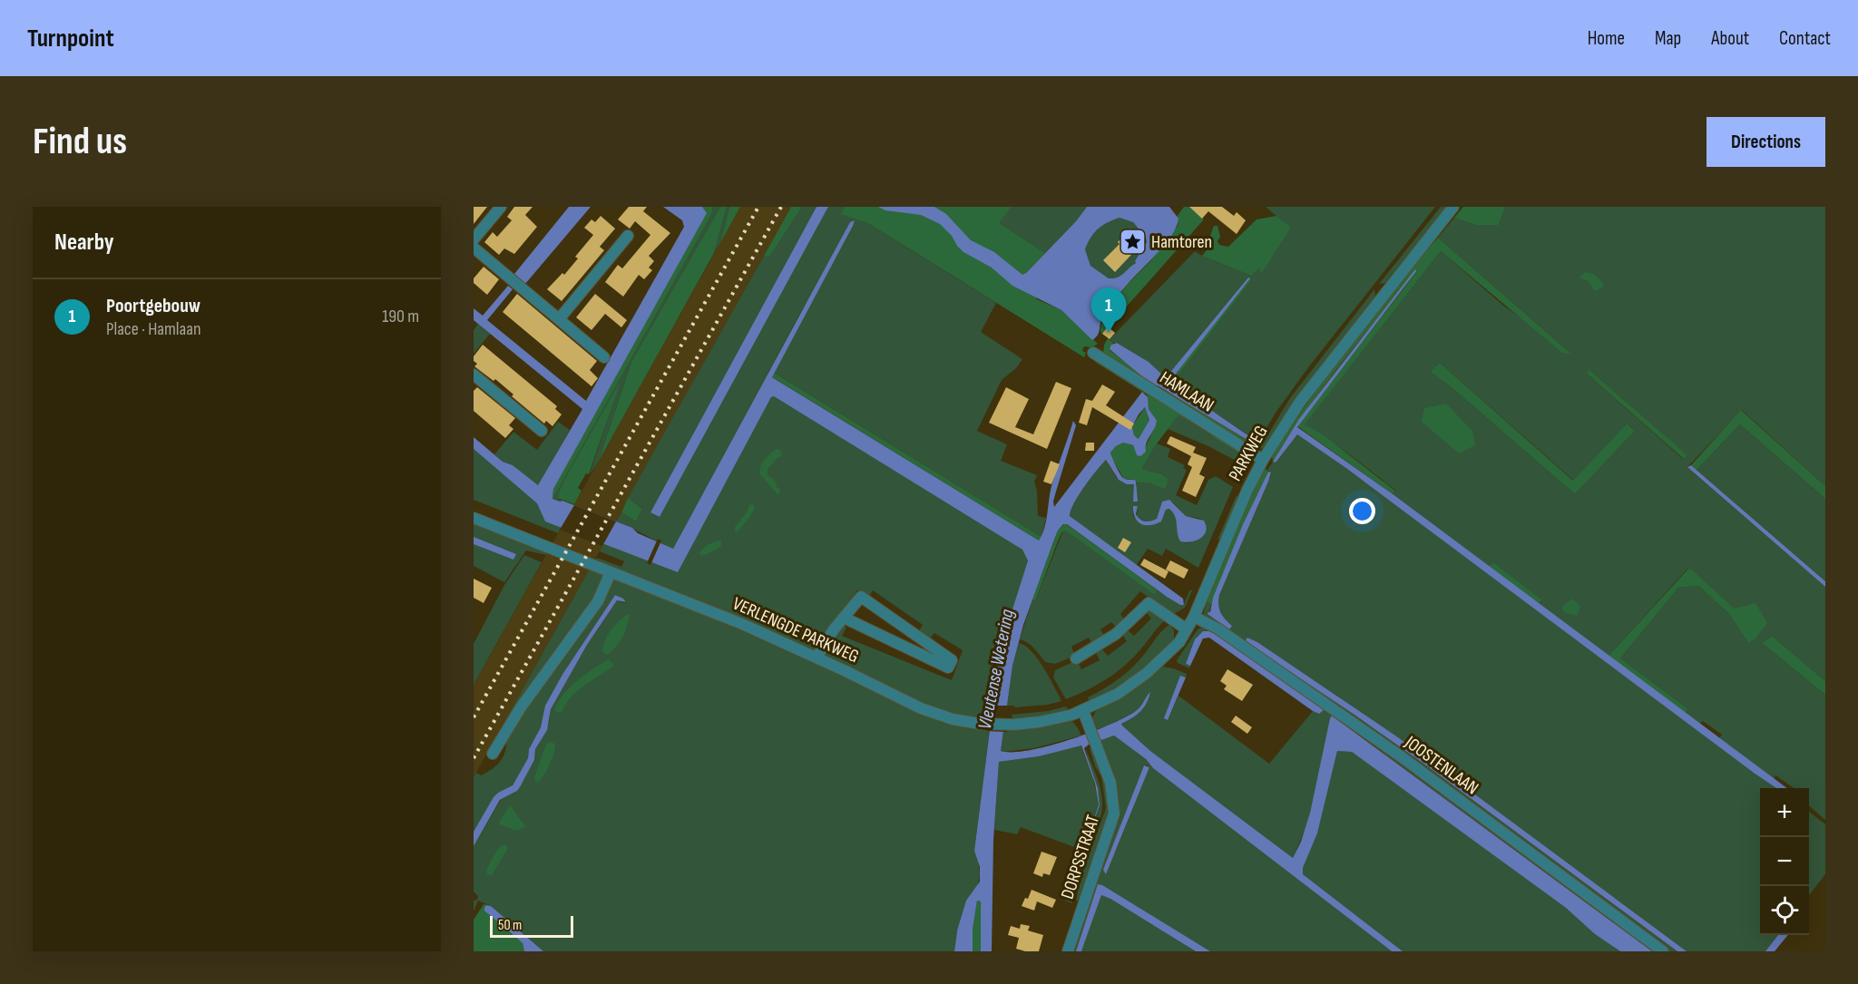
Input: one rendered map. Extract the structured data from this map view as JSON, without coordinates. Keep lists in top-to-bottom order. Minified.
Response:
{"streets":{"street":["HAMLAAN","PARKWEG","VERLENGDE PARKWEG","JOOSTENLAAN","DORPSSTRAAT"]},"crossings":[["HAMLAAN","PARKWEG"],["PARKWEG","VERLENGDE PARKWEG"],["PARKWEG","JOOSTENLAAN"],["PARKWEG","DORPSSTRAAT"],["VERLENGDE PARKWEG","DORPSSTRAAT"]],"water":["Vleutense Wetering"],"places":{"place":["Hamtoren"]},"scale_bar":"50 m","page":{"header":"Turnpoint","nav":["Home","Map","About","Contact"],"buttons":"Directions","title":"Find us","heading":"Nearby","list":[{"mark":"1","name":"Poortgebouw","note":"Place · Hamlaan","value":"190 m"}],"pins":"1","map_buttons":["+","−"],"scale":"50 m"}}
